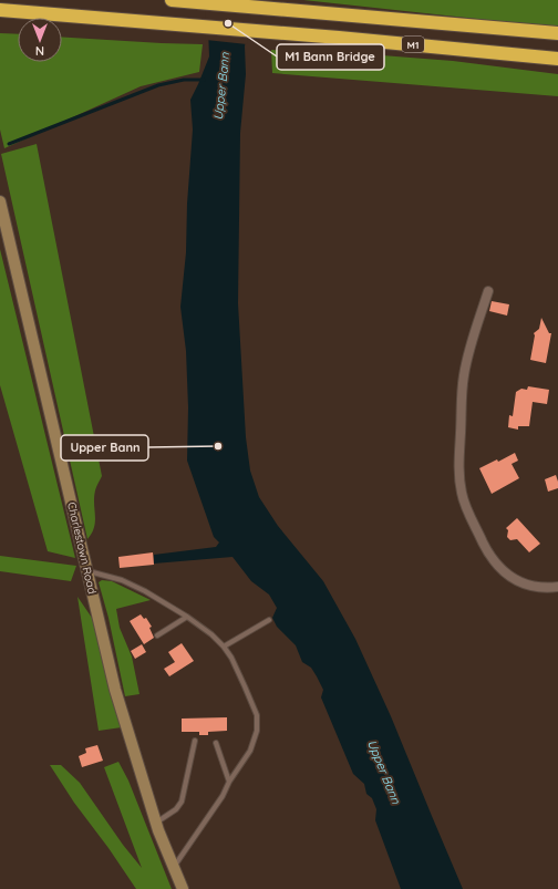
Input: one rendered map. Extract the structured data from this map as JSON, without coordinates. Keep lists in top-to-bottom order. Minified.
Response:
{"streets":{"highway":["M1"],"main road":["Charlestown Road"]},"water":["Upper Bann"],"places":["M1 Bann Bridge","Upper Bann"],"north":"bottom"}
